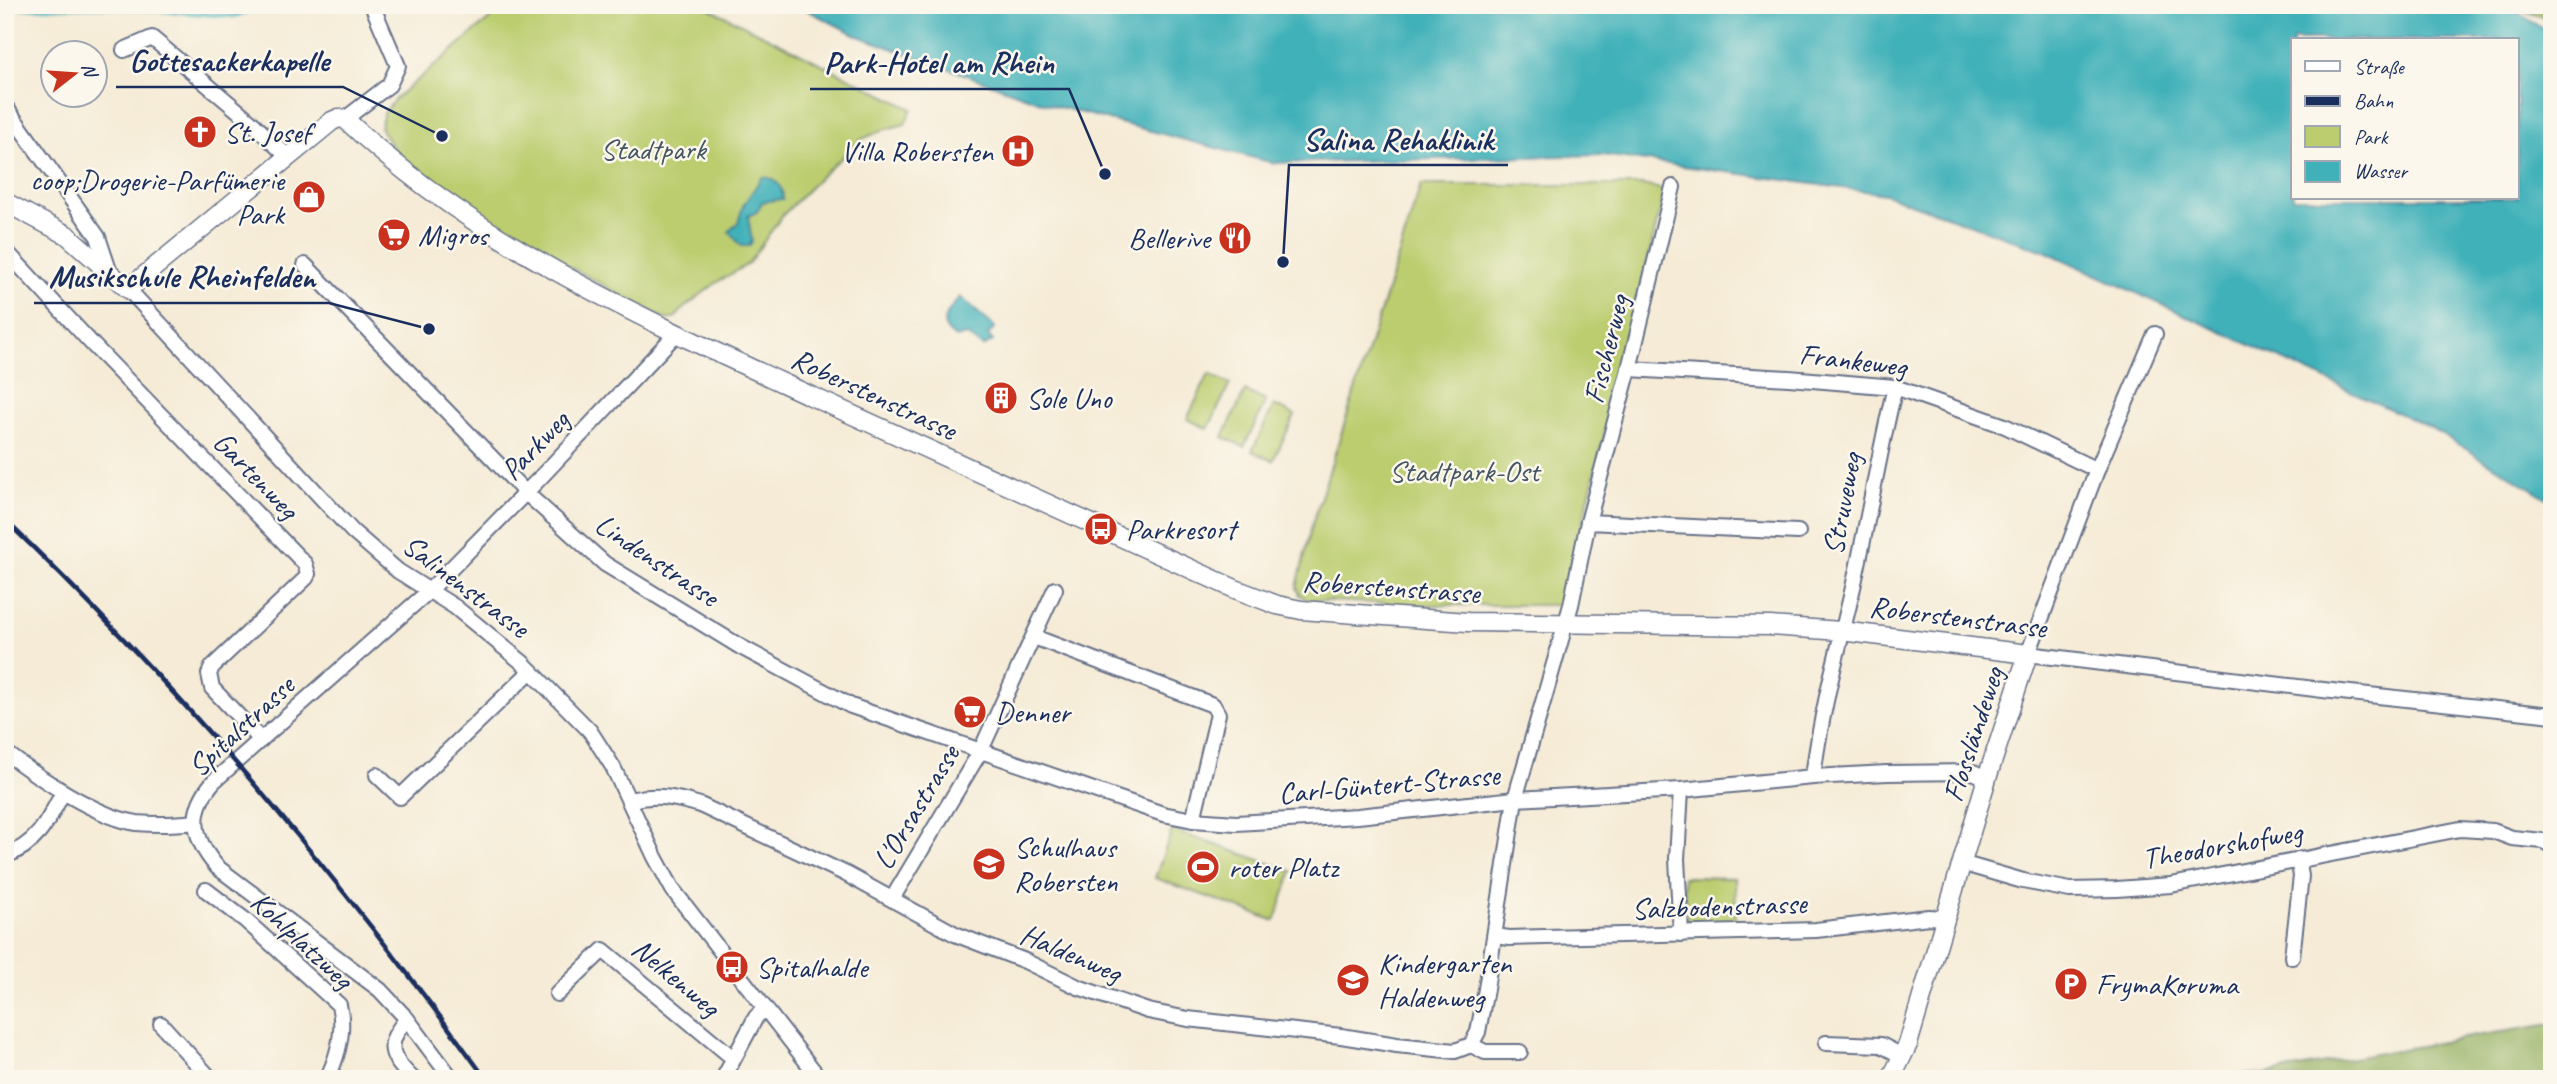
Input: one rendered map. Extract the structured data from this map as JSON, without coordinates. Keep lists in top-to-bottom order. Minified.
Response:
{"streets":{"street":["Fischerweg","Frankeweg","Roberstenstrasse","Parkweg","Gartenweg","Struveweg","Lindenstrasse","Salinenstrasse","Spitalstrasse","Flossländeweg","Carl-Güntert-Strasse","L'Orsastrasse","Theodorshofweg","Salzbodenstrasse","Kohlplatzweg","Haldenweg","Nelkenweg"]},"crossings":[["Fischerweg","Frankeweg"],["Fischerweg","Roberstenstrasse"],["Fischerweg","Carl-Güntert-Strasse"],["Fischerweg","Salzbodenstrasse"],["Fischerweg","Haldenweg"],["Frankeweg","Struveweg"],["Frankeweg","Flossländeweg"],["Roberstenstrasse","Parkweg"],["Roberstenstrasse","Struveweg"],["Roberstenstrasse","Flossländeweg"],["Parkweg","Lindenstrasse"],["Parkweg","Salinenstrasse"],["Parkweg","Spitalstrasse"],["Gartenweg","Spitalstrasse"],["Struveweg","Carl-Güntert-Strasse"],["Lindenstrasse","Carl-Güntert-Strasse"],["Lindenstrasse","L'Orsastrasse"],["Salinenstrasse","Spitalstrasse"],["Salinenstrasse","Haldenweg"],["Flossländeweg","Carl-Güntert-Strasse"],["Flossländeweg","Theodorshofweg"],["Flossländeweg","Salzbodenstrasse"],["Carl-Güntert-Strasse","L'Orsastrasse"],["L'Orsastrasse","Haldenweg"]],"parks":["Stadtpark","Stadtpark-Ost"],"places":{"church":["St. Josef"],"other":["Gottesackerkapelle","Park-Hotel am Rhein","Salina Rehaklinik","Musikschule Rheinfelden"],"hospital":["Villa Robersten"],"shop":["coop;Drogerie-Parfümerie Park"],"supermarket":["Migros","Denner"],"restaurant":["Bellerive"],"building":["Sole Uno"],"bus stop":["Parkresort","Spitalhalde"],"school or university":["Schulhaus Robersten","Kindergarten Haldenweg"],"sports":["roter Platz"],"parking":["FrymaKoruma"]},"legend":["Straße","Bahn","Park","Wasser"],"north":"right"}
